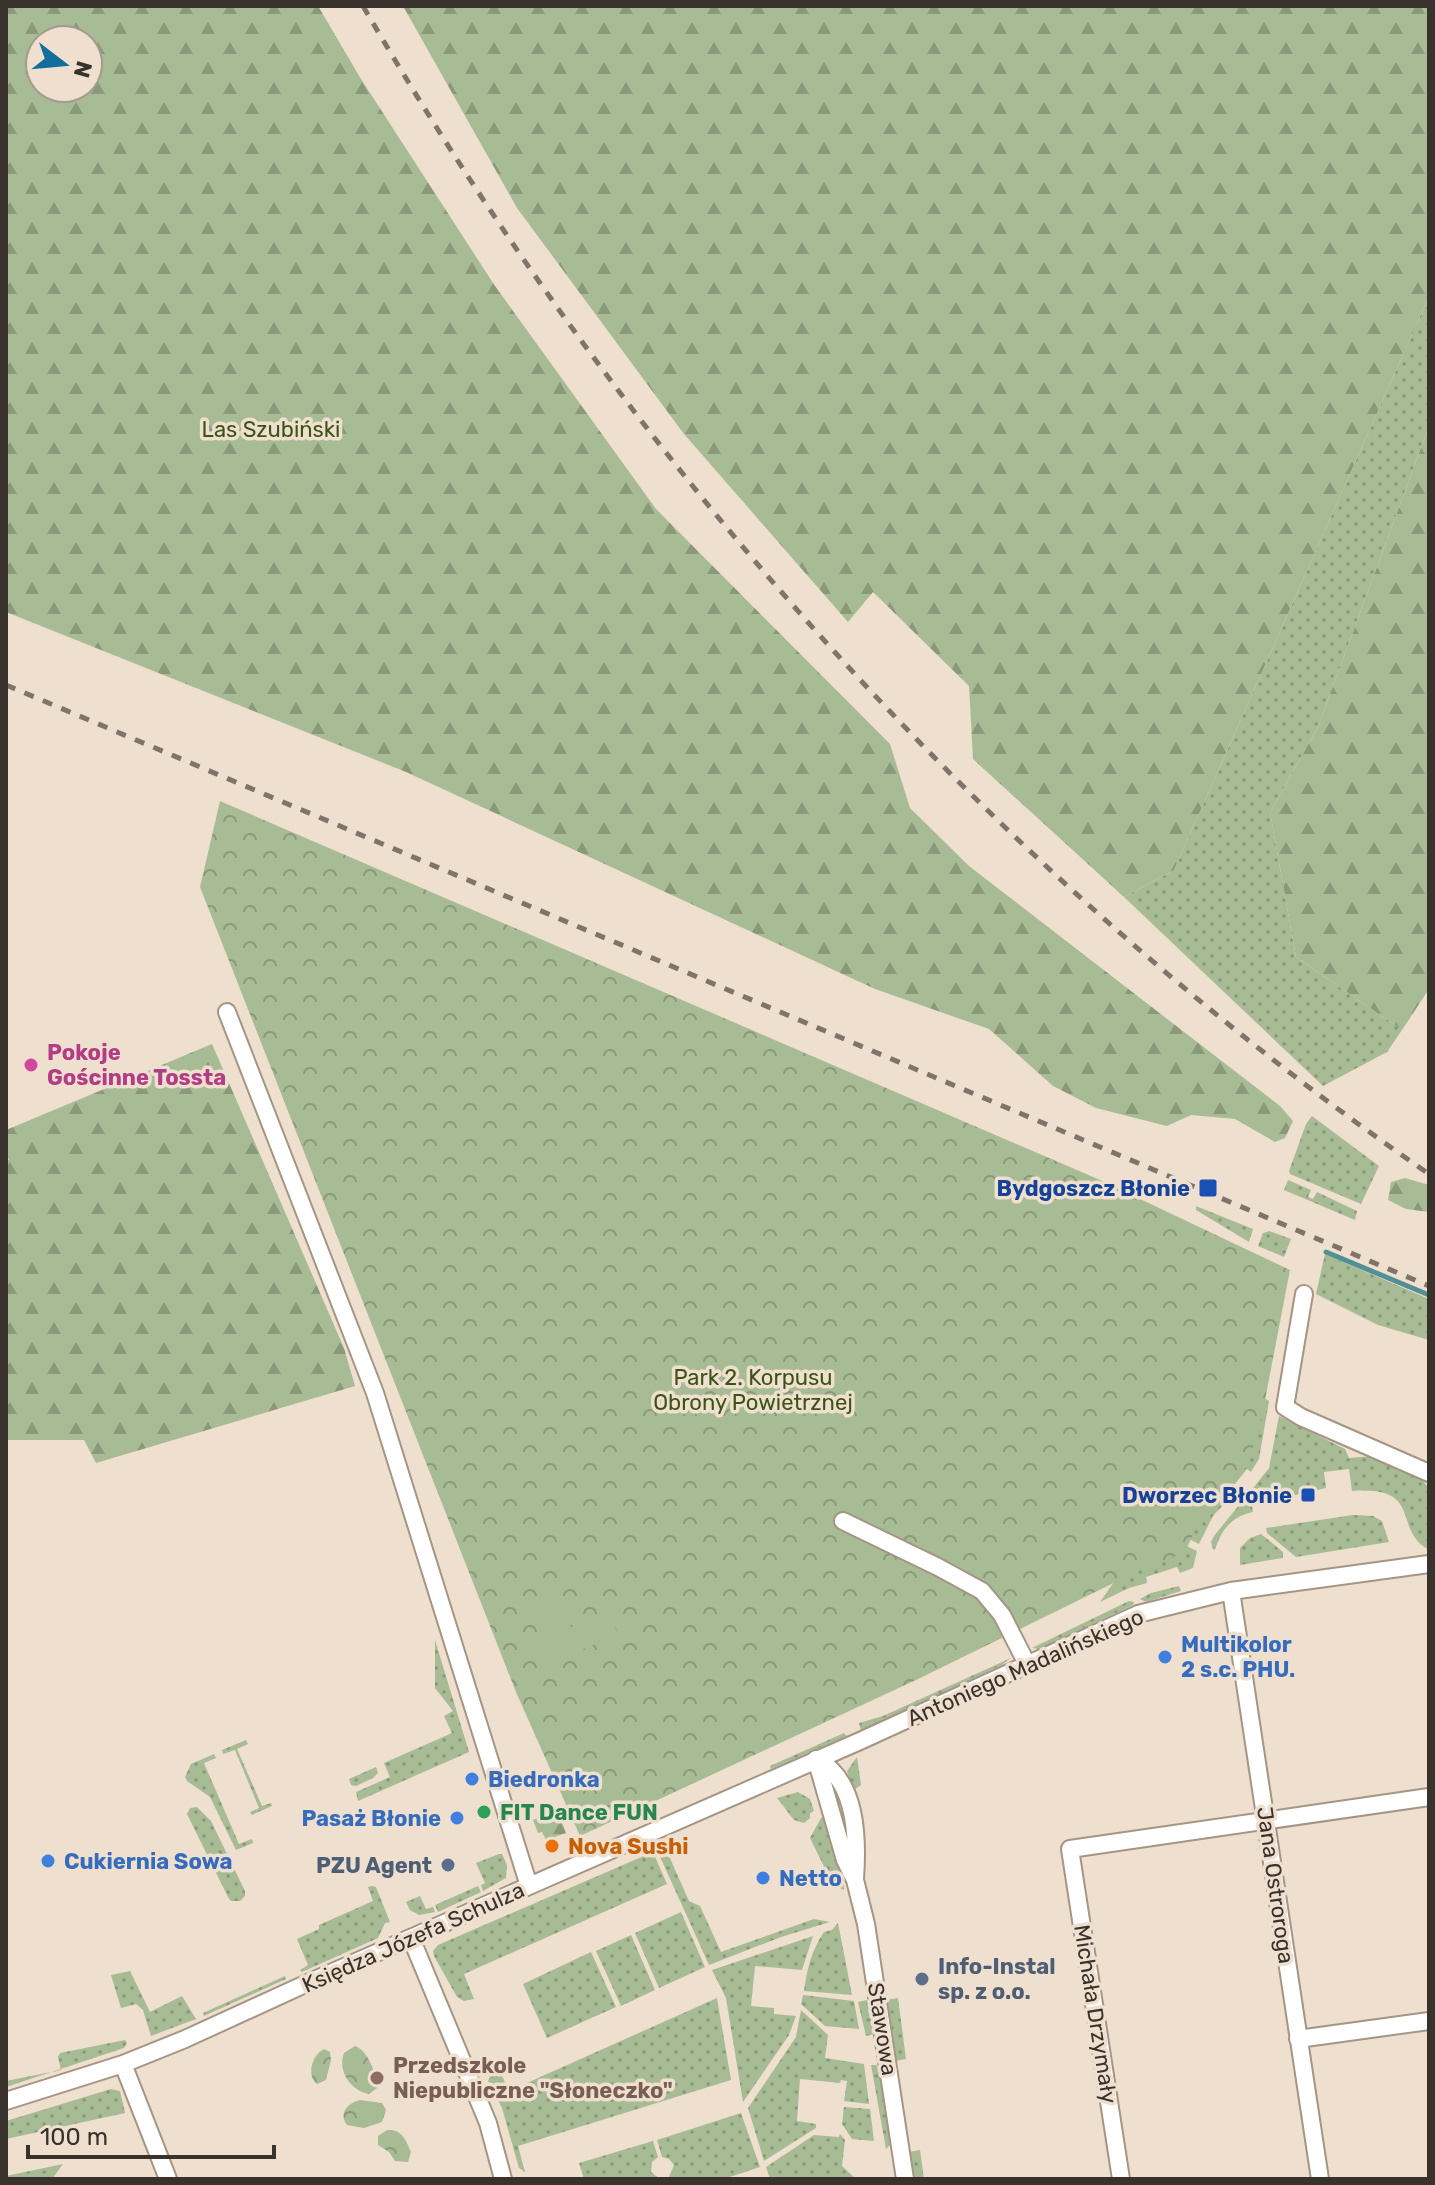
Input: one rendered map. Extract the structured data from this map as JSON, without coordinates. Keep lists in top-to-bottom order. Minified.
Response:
{"streets":{"street":["Antoniego Madalińskiego","Jana Ostroroga","Księdza Józefa Schulza","Michała Drzymały","Stawowa"]},"crossings":[["Antoniego Madalińskiego","Jana Ostroroga"],["Antoniego Madalińskiego","Księdza Józefa Schulza"],["Antoniego Madalińskiego","Stawowa"],["Jana Ostroroga","Michała Drzymały"],["Księdza Józefa Schulza","Stawowa"]],"parks":["Las Szubiński","Park 2. Korpusu Obrony Powietrznej"],"places":{"other":["Pokoje Gościnne Tossta","Multikolor 2 s.c. PHU.","Biedronka","FIT Dance FUN","Pasaż Błonie","Nova Sushi","Cukiernia Sowa","PZU Agent","Netto","Info-Instal sp. z o.o.","Przedszkole Niepubliczne \"Słoneczko\""],"transit":["Bydgoszcz Błonie","Dworzec Błonie"]},"scale_bar":"100 m","north":"right"}
